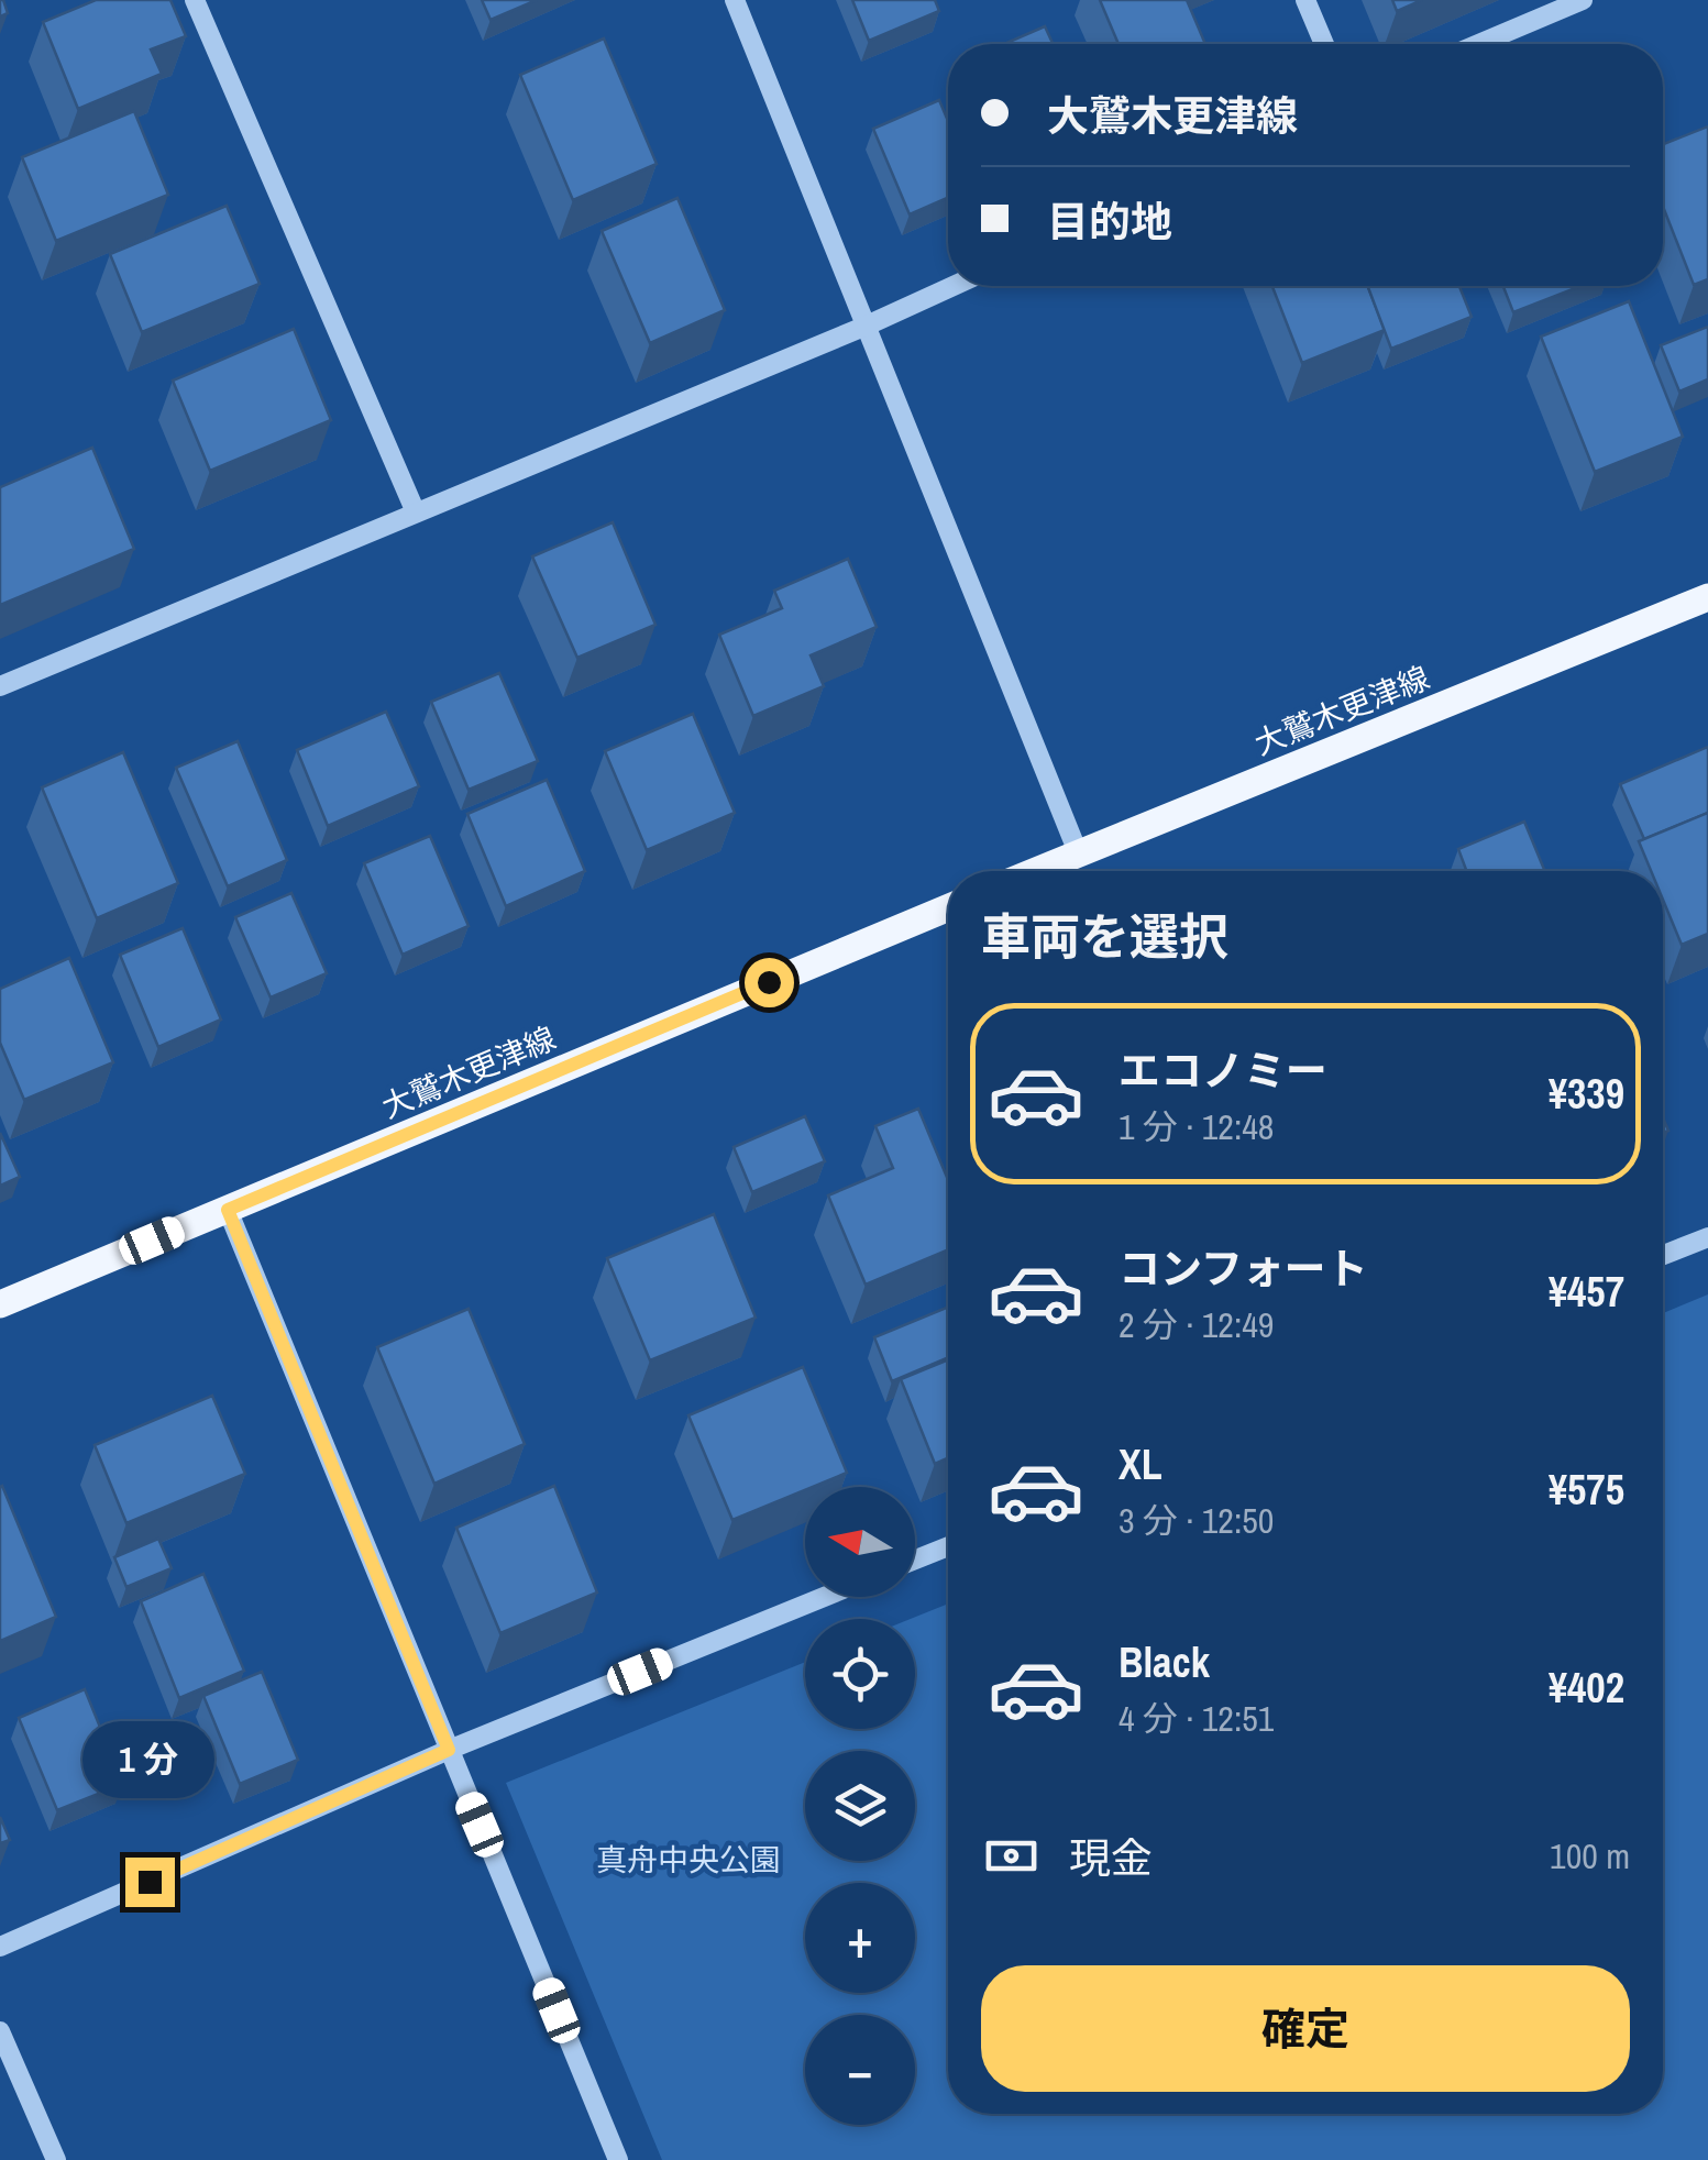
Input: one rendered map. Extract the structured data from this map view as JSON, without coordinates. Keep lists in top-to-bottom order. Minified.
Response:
{"streets":{"main road":["大鷲木更津線"]},"parks":["真舟中央公園"],"north":"left","page":{"banner":["大鷲木更津線","目的地"],"heading":"車両を選択","list":[{"name":"エコノミー","note":"1 分 · 12:48","value":"¥339"},{"name":"コンフォート","note":"2 分 · 12:49","value":"¥457"},{"name":"XL","note":"3 分 · 12:50","value":"¥575"},{"name":"Black","note":"4 分 · 12:51","value":"¥402"}],"map_buttons":["+","−"],"bubble":"1 分","pay":["現金","100 m"],"buttons":"確定"}}
